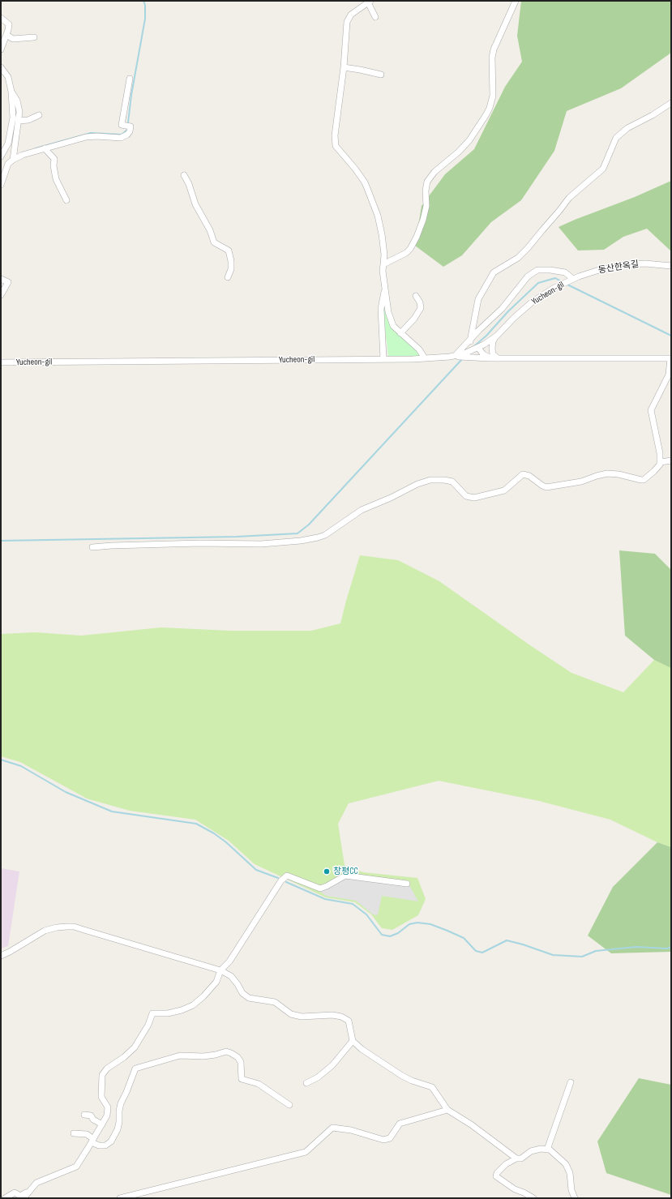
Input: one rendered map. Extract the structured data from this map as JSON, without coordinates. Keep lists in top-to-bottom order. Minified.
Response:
{"streets":{"street":["동산한옥길","Yucheon-gil"]},"crossings":[["동산한옥길","Yucheon-gil"]],"places":["창평CC"]}
